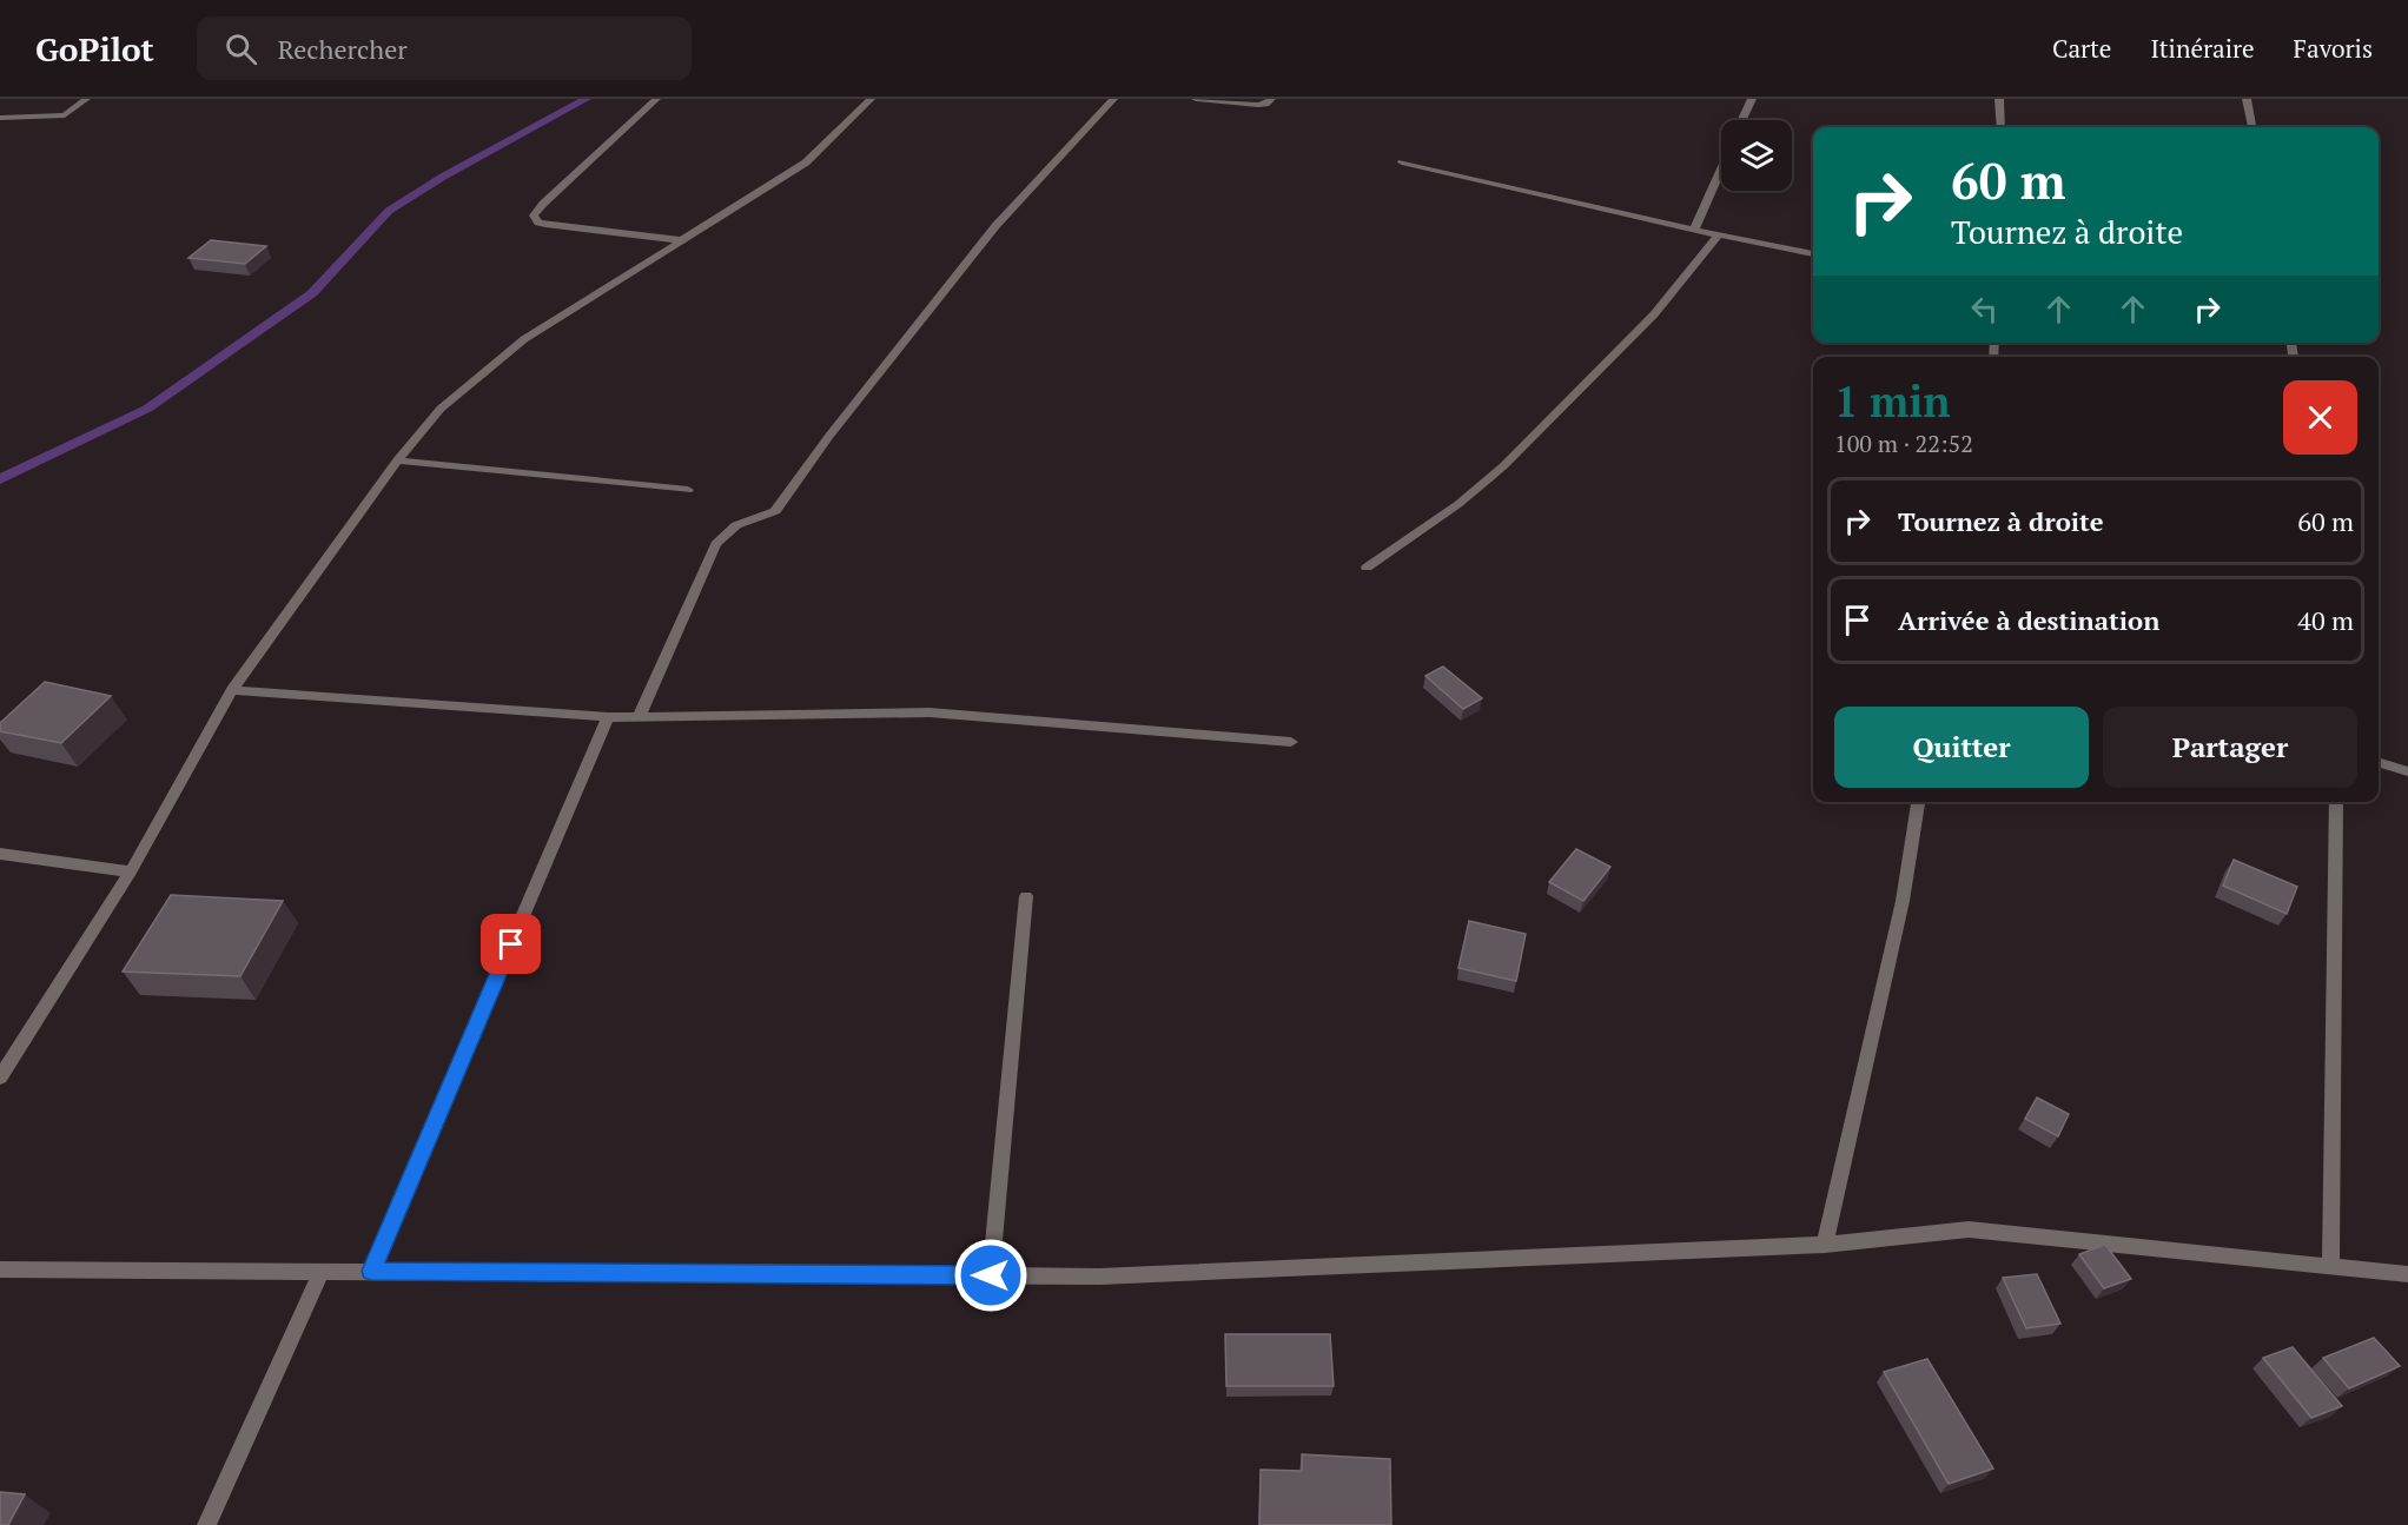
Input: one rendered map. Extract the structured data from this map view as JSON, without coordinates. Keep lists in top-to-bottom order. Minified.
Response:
{"page":{"header":"GoPilot","search":"Rechercher","nav":["Carte","Itinéraire","Favoris"],"turn":["60 m","Tournez à droite"],"heading":["1 min","100 m · 22:52"],"list":[{"name":"Tournez à droite","value":"60 m"},{"name":"Arrivée à destination","value":"40 m"}],"buttons":["Quitter","Partager"]}}
